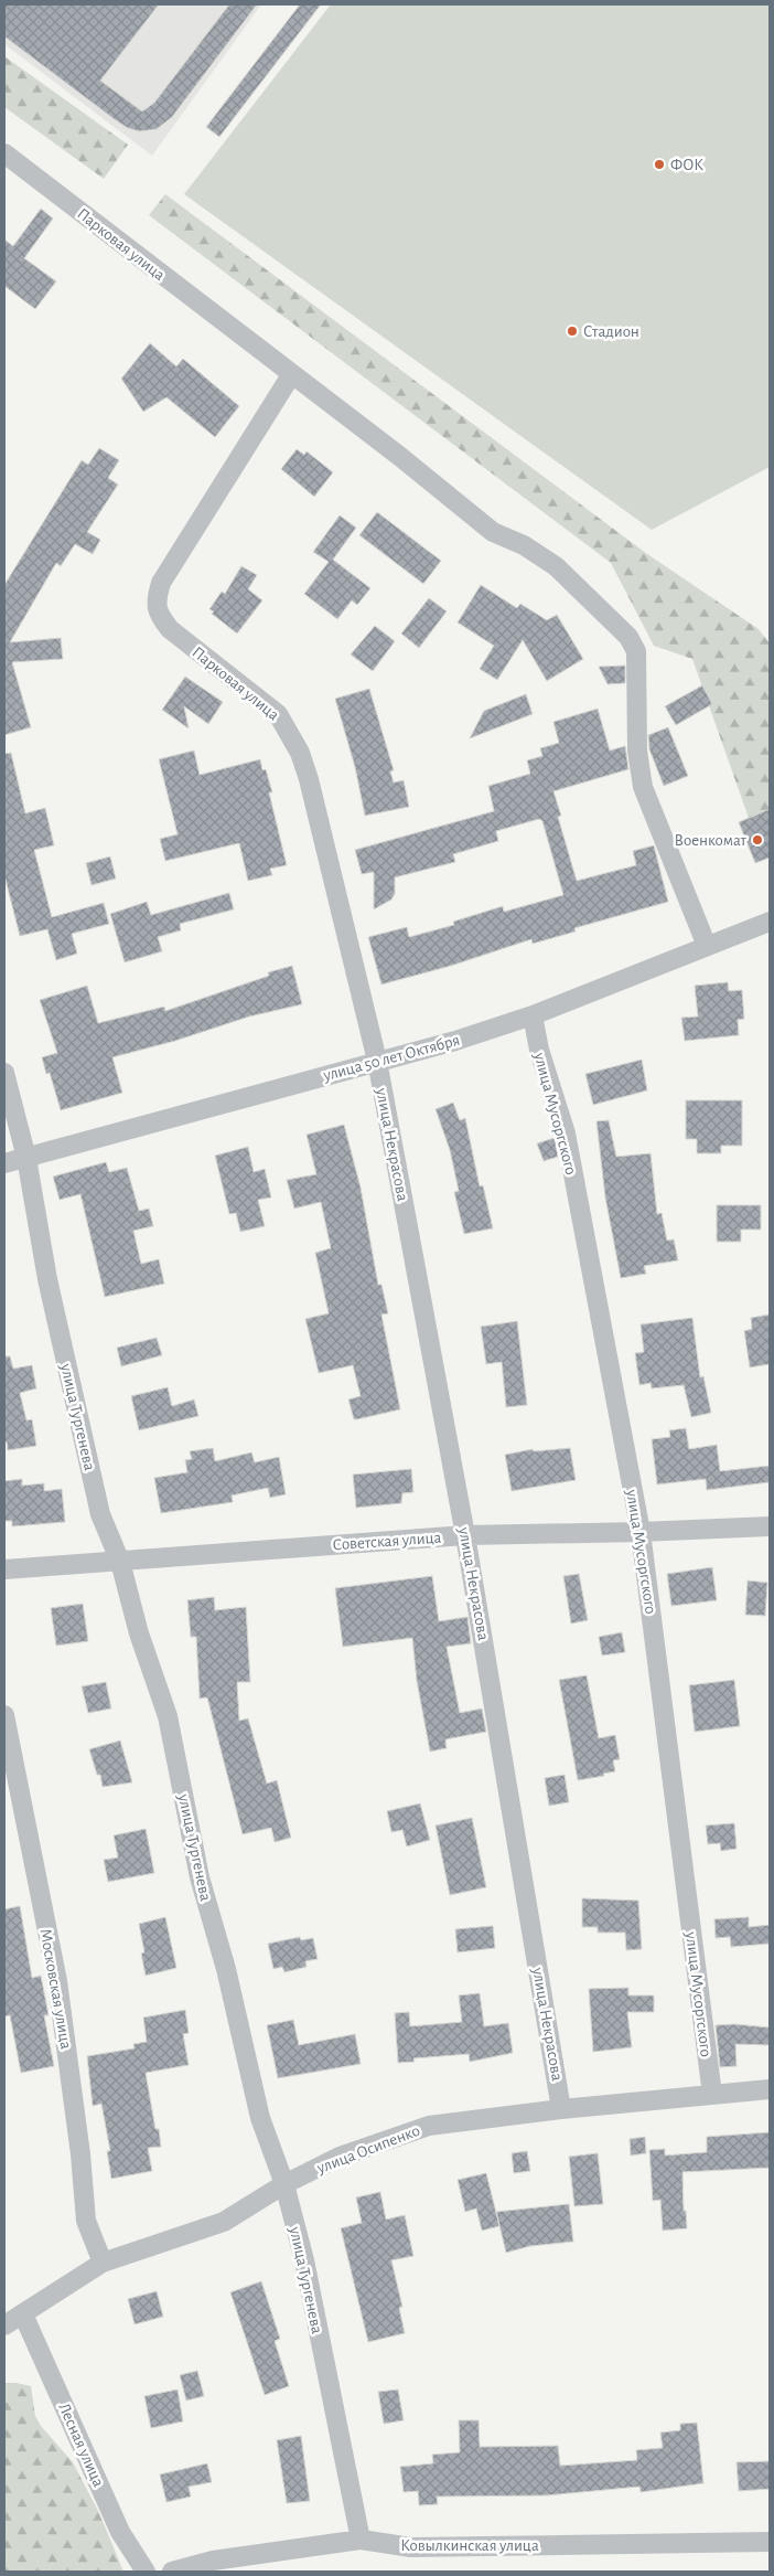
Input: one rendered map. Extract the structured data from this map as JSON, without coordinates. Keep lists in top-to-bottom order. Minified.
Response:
{"streets":{"street":["Парковая улица","улица 50 лет Октября","улица Мусоргского","улица Некрасова","улица Тургенева","Советская улица","Московская улица","улица Осипенко","Лесная улица","Ковылкинская улица"]},"crossings":[["Парковая улица","улица 50 лет Октября"],["Парковая улица","улица Некрасова"],["улица 50 лет Октября","улица Мусоргского"],["улица 50 лет Октября","улица Некрасова"],["улица 50 лет Октября","улица Тургенева"],["улица Мусоргского","Советская улица"],["улица Мусоргского","улица Осипенко"],["улица Некрасова","Советская улица"],["улица Некрасова","улица Осипенко"],["улица Тургенева","Советская улица"],["улица Тургенева","улица Осипенко"],["улица Тургенева","Ковылкинская улица"],["Московская улица","улица Осипенко"],["улица Осипенко","Лесная улица"]],"places":["ФОК","Стадион","Военкомат"]}
